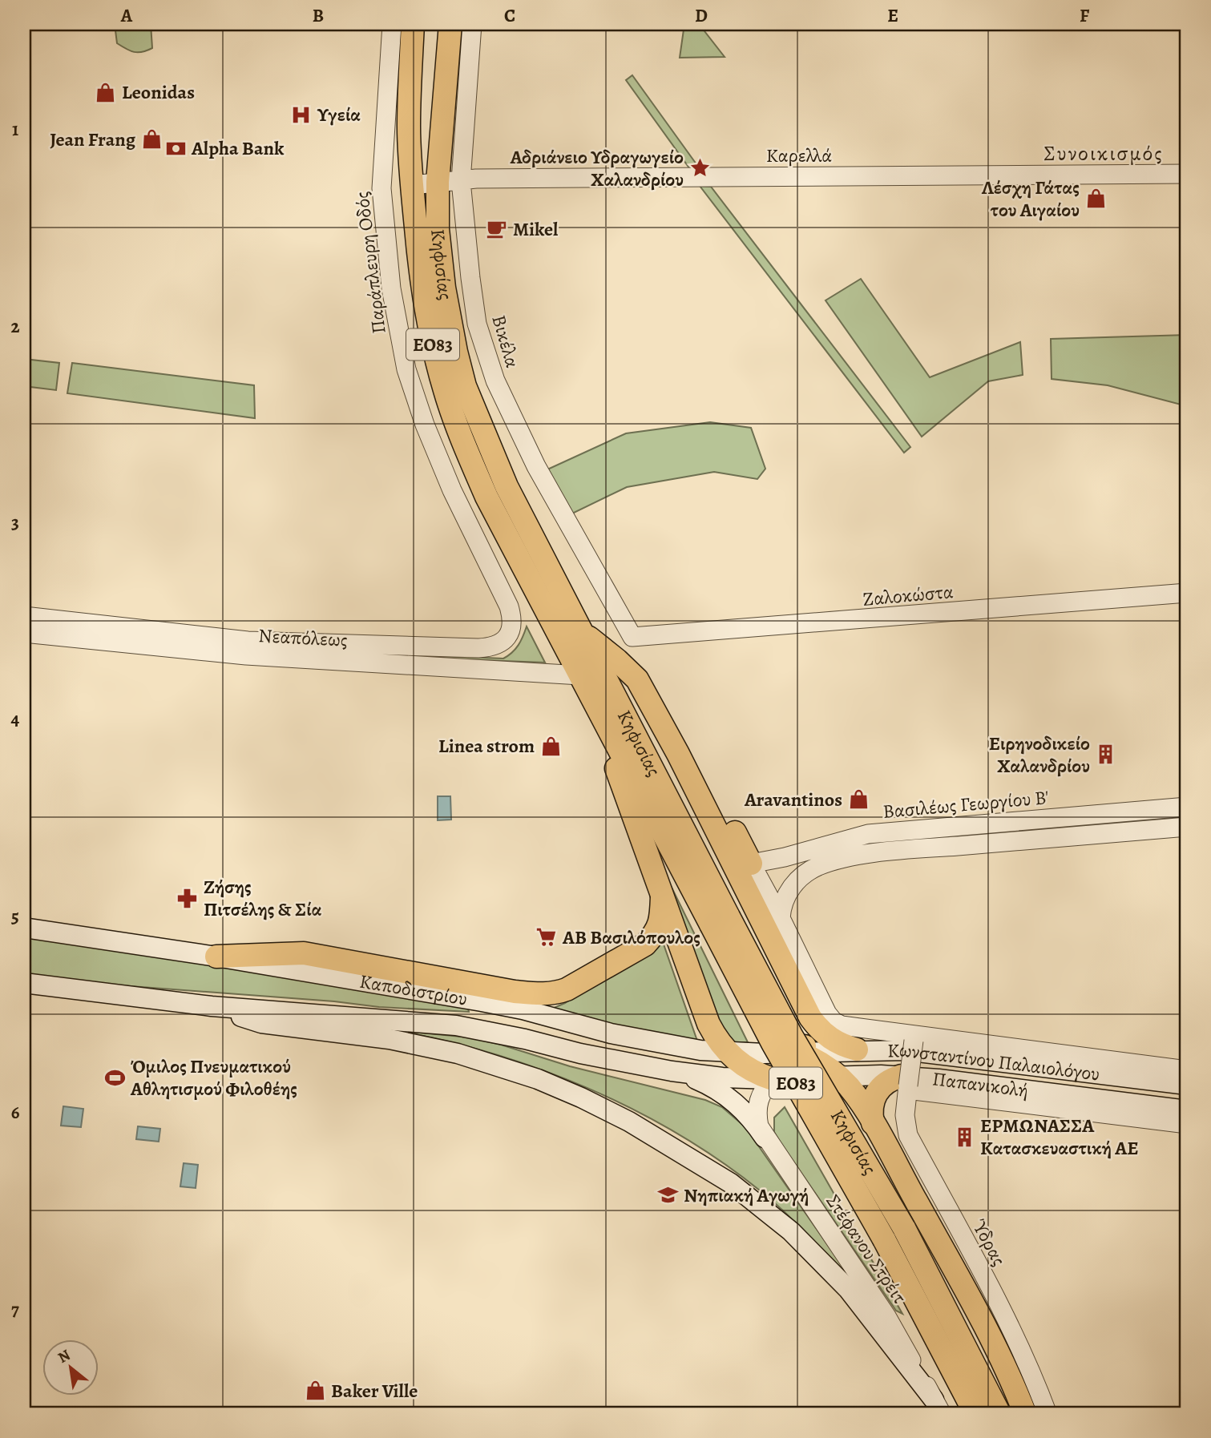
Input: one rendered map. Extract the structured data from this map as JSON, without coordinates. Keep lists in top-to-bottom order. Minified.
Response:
{"streets":{"main road":["Κηφισίας","ΕΟ83","Καποδιστρίου","Κωνσταντίνου Παλαιολόγου","Παπανικολή"],"street":["Καρελλά","Παράπλευρη Οδός","Βικέλα","Ζαλοκώστα","Νεαπόλεως","Βασιλέως Γεωργίου Β'","Ύδρας","Στέφανου Στρέιτ"]},"crossings":[["Καρελλά","Κηφισίας"],["Καρελλά","Βικέλα"],["Παράπλευρη Οδός","Νεαπόλεως"],["Κηφισίας","Νεαπόλεως"],["Βικέλα","Ζαλοκώστα"],["Βασιλέως Γεωργίου Β'","Κωνσταντίνου Παλαιολόγου"],["Καποδιστρίου","Κωνσταντίνου Παλαιολόγου"],["Καποδιστρίου","Παπανικολή"],["Καποδιστρίου","Στέφανου Στρέιτ"],["Κωνσταντίνου Παλαιολόγου","Ύδρας"],["Παπανικολή","Ύδρας"],["Παπανικολή","Στέφανου Στρέιτ"]],"districts":["Συνοικισμός"],"places":{"shop":["Leonidas","Jean Frang","Λέσχη Γάτας του Αιγαίου","Linea strom","Aravantinos","Baker Ville"],"hospital":["Υγεία"],"bank":["Alpha Bank"],"place":["Αδριάνειο Υδραγωγείο Χαλανδρίου"],"cafe":["Mikel"],"building":["Ειρηνοδικείο Χαλανδρίου","ΕΡΜΩΝΑΣΣΑ Κατασκευαστική ΑΕ"],"pharmacy":["Ζήσης Πιτσέλης & Σία"],"supermarket":["ΑΒ Βασιλόπουλος"],"sports":["Όμιλος Πνευματικού Αθλητισμού Φιλοθέης"],"school or university":["Νηπιακή Αγωγή"]},"north":"top left","grid":{"columns":["A","B","C","D","E","F"],"rows":["1","2","3","4","5","6","7"]}}
